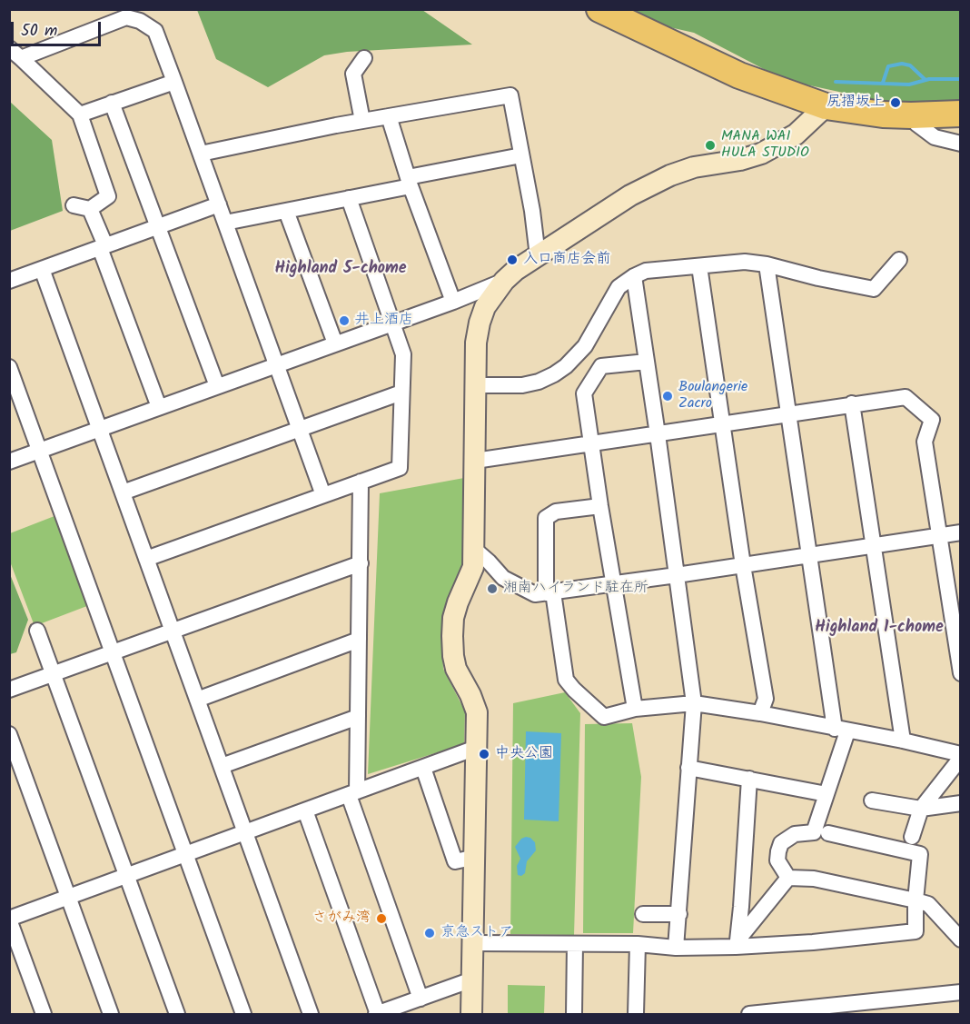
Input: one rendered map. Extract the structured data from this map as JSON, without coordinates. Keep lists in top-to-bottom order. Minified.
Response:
{"districts":["Highland 5-chome","Highland 1-chome"],"places":["尻摺坂上","MANA WAI HULA STUDIO","入口商店会前","井上酒店","Boulangerie Zacro","湘南ハイランド駐在所","中央公園","さがみ湾","京急ストア"],"scale_bar":"50 m"}
